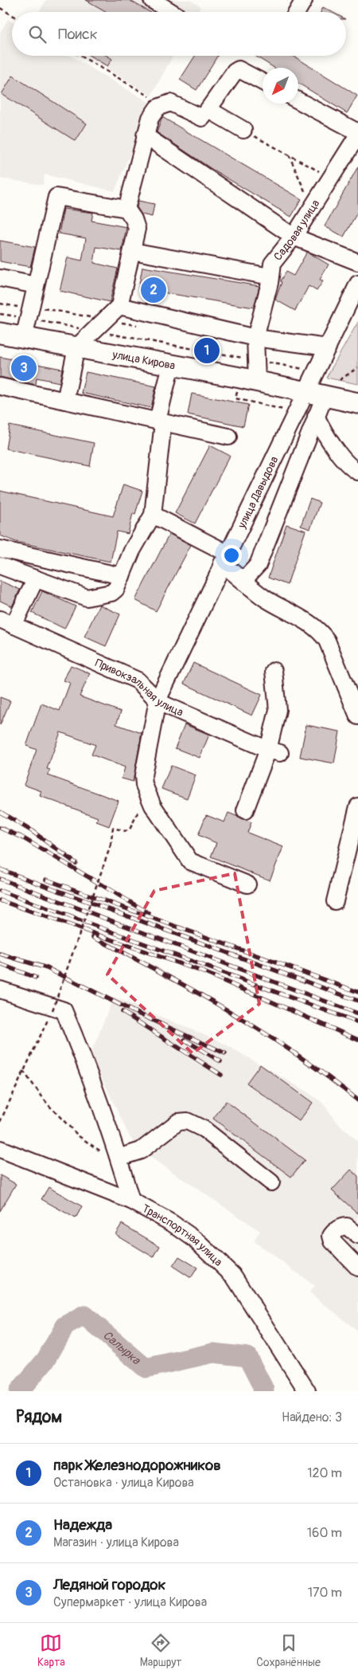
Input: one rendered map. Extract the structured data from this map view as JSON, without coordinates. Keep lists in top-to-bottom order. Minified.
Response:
{"streets":{"main road":["улица Кирова"],"street":["Садовая улица","улица Давыдова","Привокзальная улица","Транспортная улица"]},"crossings":[["Садовая улица","улица Кирова"],["улица Кирова","улица Давыдова"],["улица Давыдова","Привокзальная улица"]],"water":["Салырка"],"north":"bottom left","page":{"search":"Поиск","pins":["2","1","3"],"heading":["Рядом","Найдено: 3"],"list":[{"mark":"1","name":"парк Железнодорожников","note":"Остановка · улица Кирова","value":"120 m"},{"mark":"2","name":"Надежда","note":"Магазин · улица Кирова","value":"160 m"},{"mark":"3","name":"Ледяной городок","note":"Супермаркет · улица Кирова","value":"170 m"}],"nav":["Карта","Маршрут","Сохранённые"]}}
